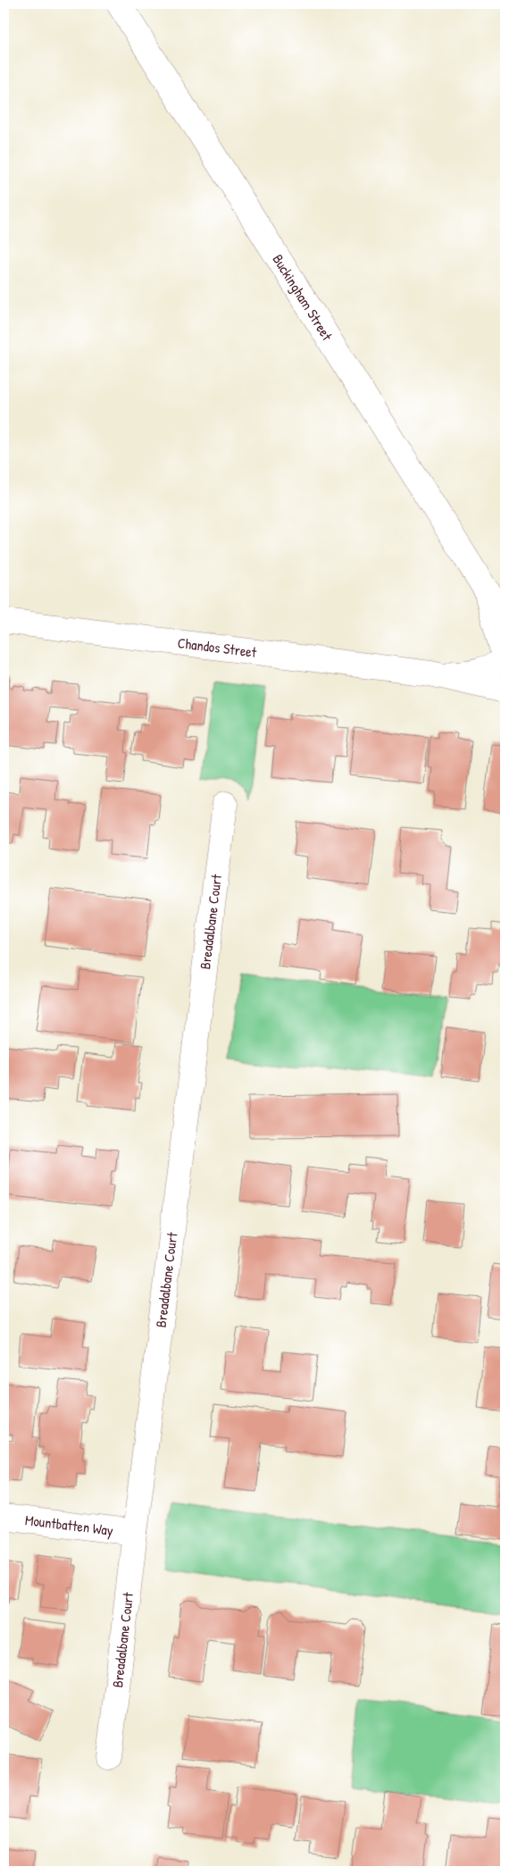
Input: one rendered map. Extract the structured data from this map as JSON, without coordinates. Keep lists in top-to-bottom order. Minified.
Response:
{"streets":{"street":["Buckingham Street","Chandos Street","Breadalbane Court","Mountbatten Way"]},"crossings":[["Buckingham Street","Chandos Street"],["Breadalbane Court","Mountbatten Way"]]}
